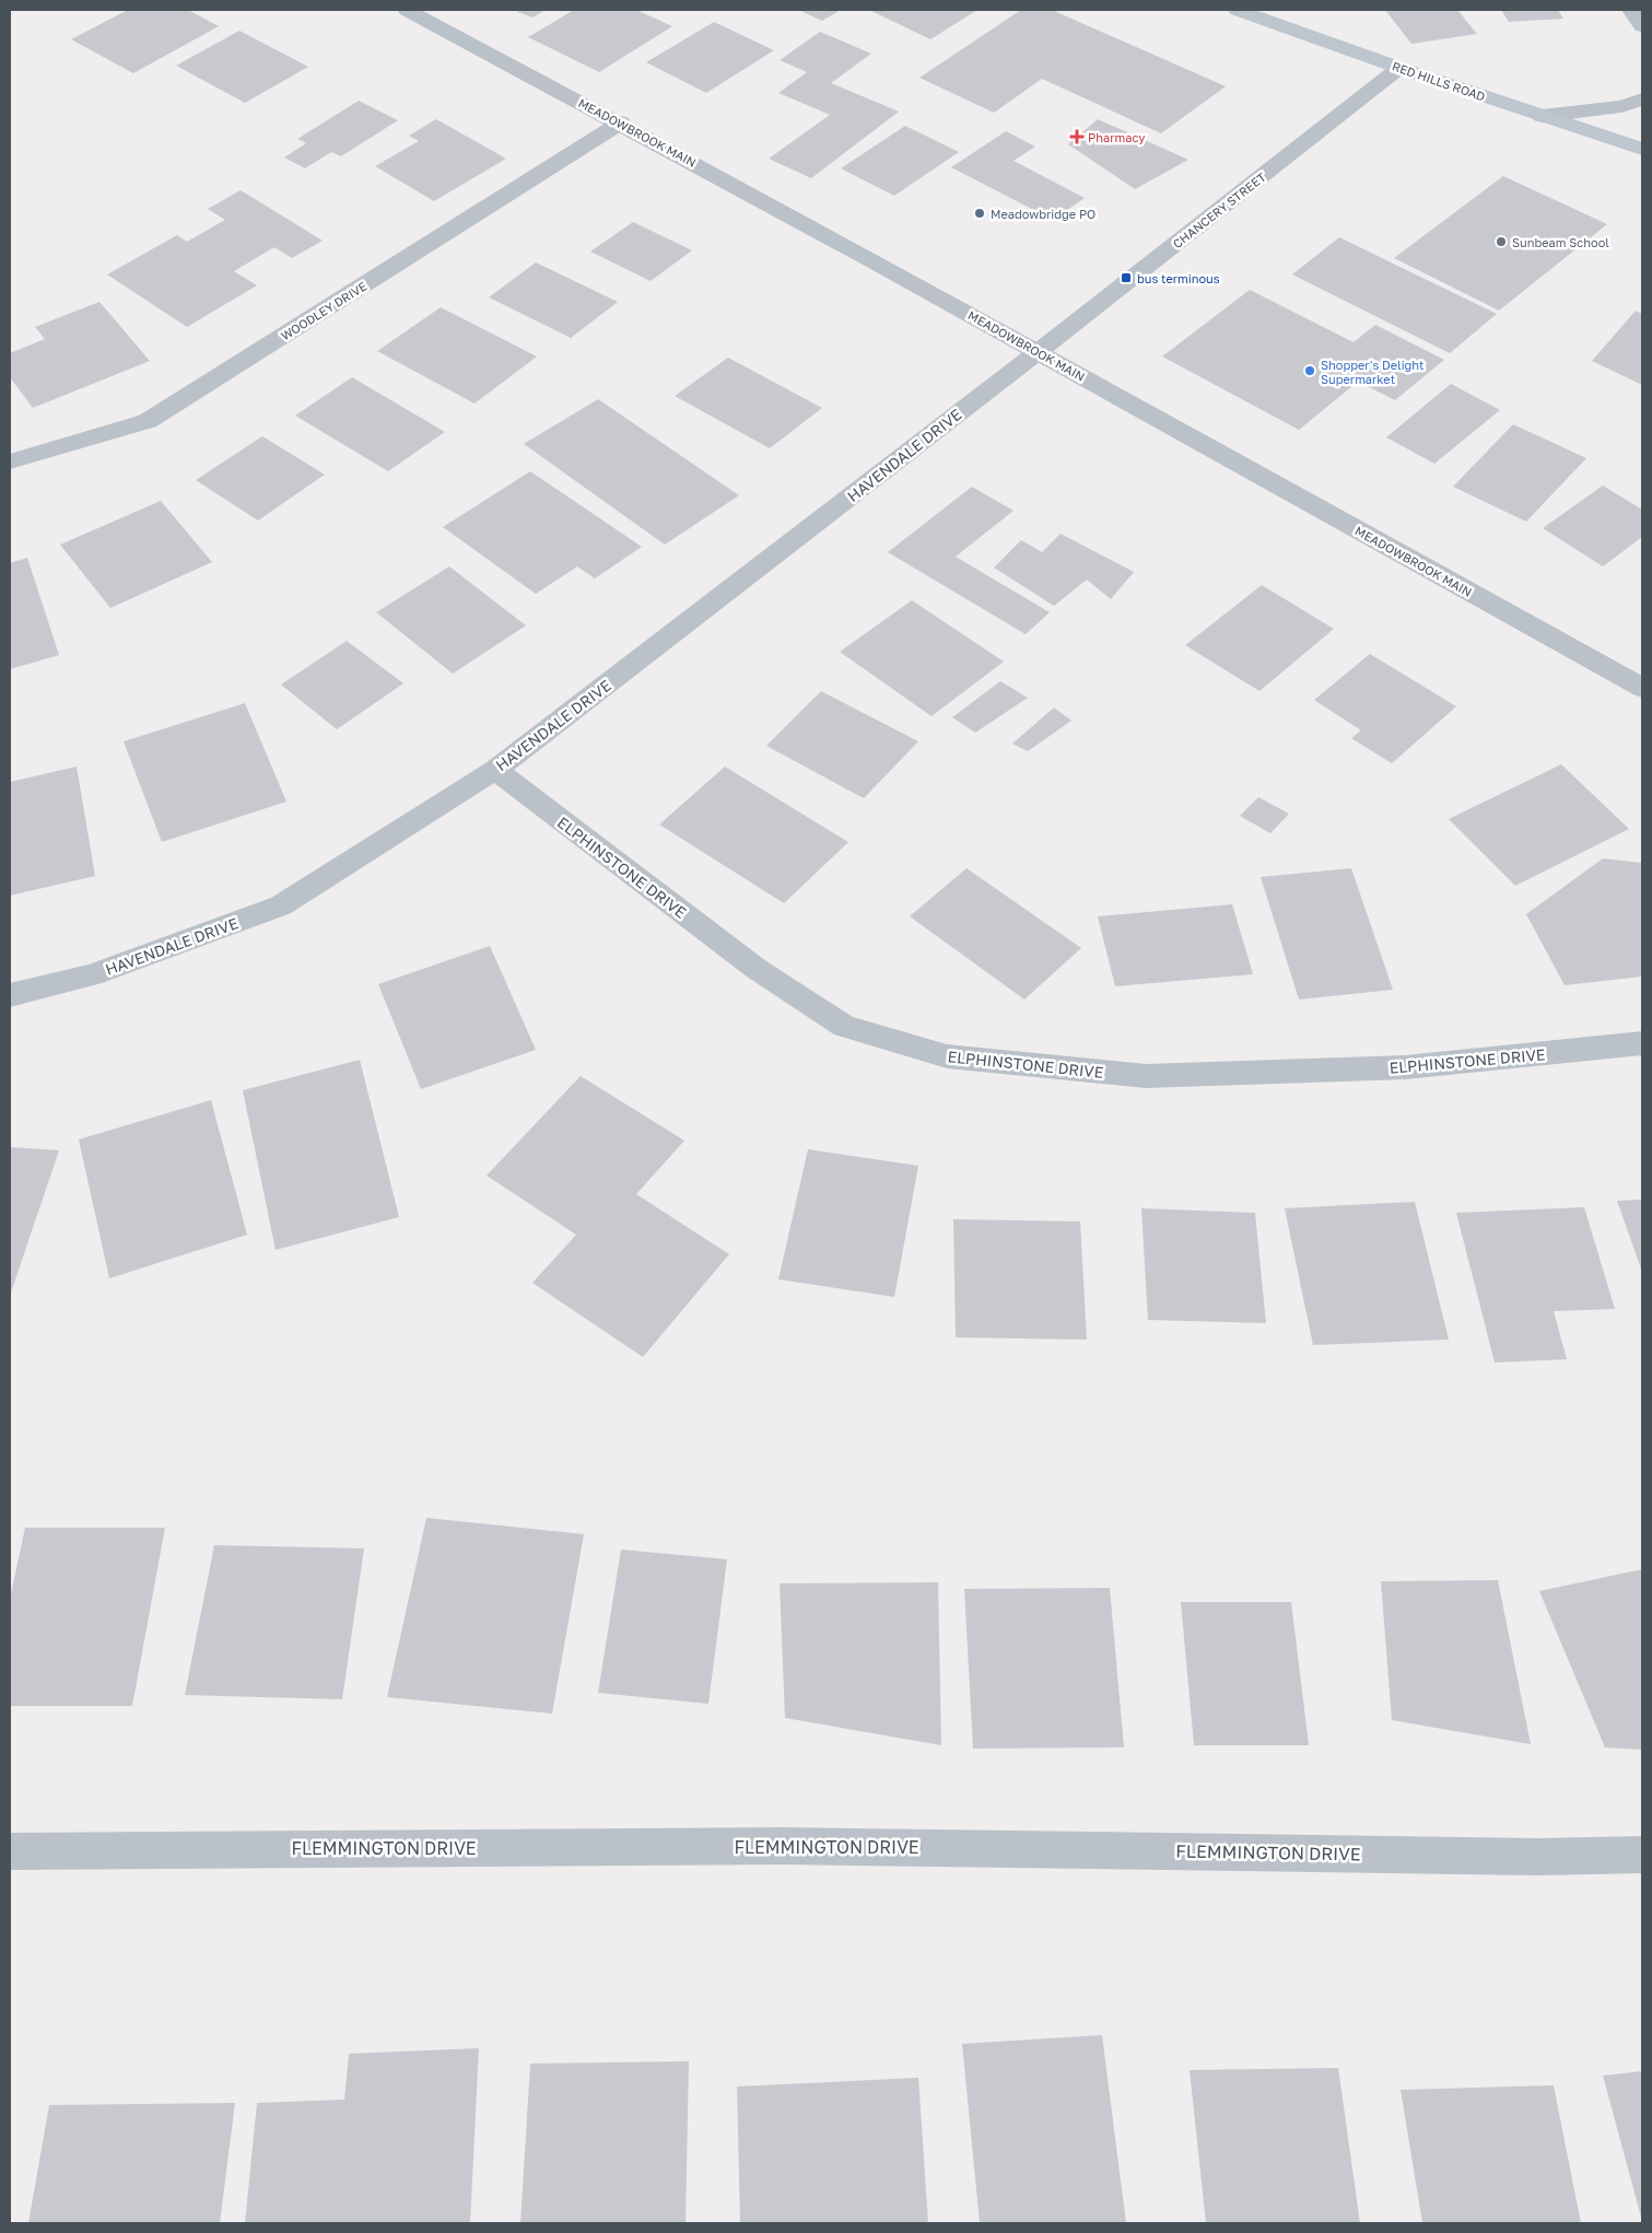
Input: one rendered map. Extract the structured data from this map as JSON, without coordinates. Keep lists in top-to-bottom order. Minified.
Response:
{"streets":{"main road":["RED HILLS ROAD"],"street":["MEADOWBROOK MAIN","CHANCERY STREET","WOODLEY DRIVE","HAVENDALE DRIVE","ELPHINSTONE DRIVE","FLEMMINGTON DRIVE"]},"crossings":[["RED HILLS ROAD","CHANCERY STREET"],["MEADOWBROOK MAIN","CHANCERY STREET"],["MEADOWBROOK MAIN","WOODLEY DRIVE"],["MEADOWBROOK MAIN","HAVENDALE DRIVE"],["CHANCERY STREET","HAVENDALE DRIVE"],["HAVENDALE DRIVE","ELPHINSTONE DRIVE"]],"places":{"health":["Pharmacy"],"other":["Meadowbridge PO","Sunbeam School","Shopper's Delight Supermarket"],"transit":["bus terminous"]}}
